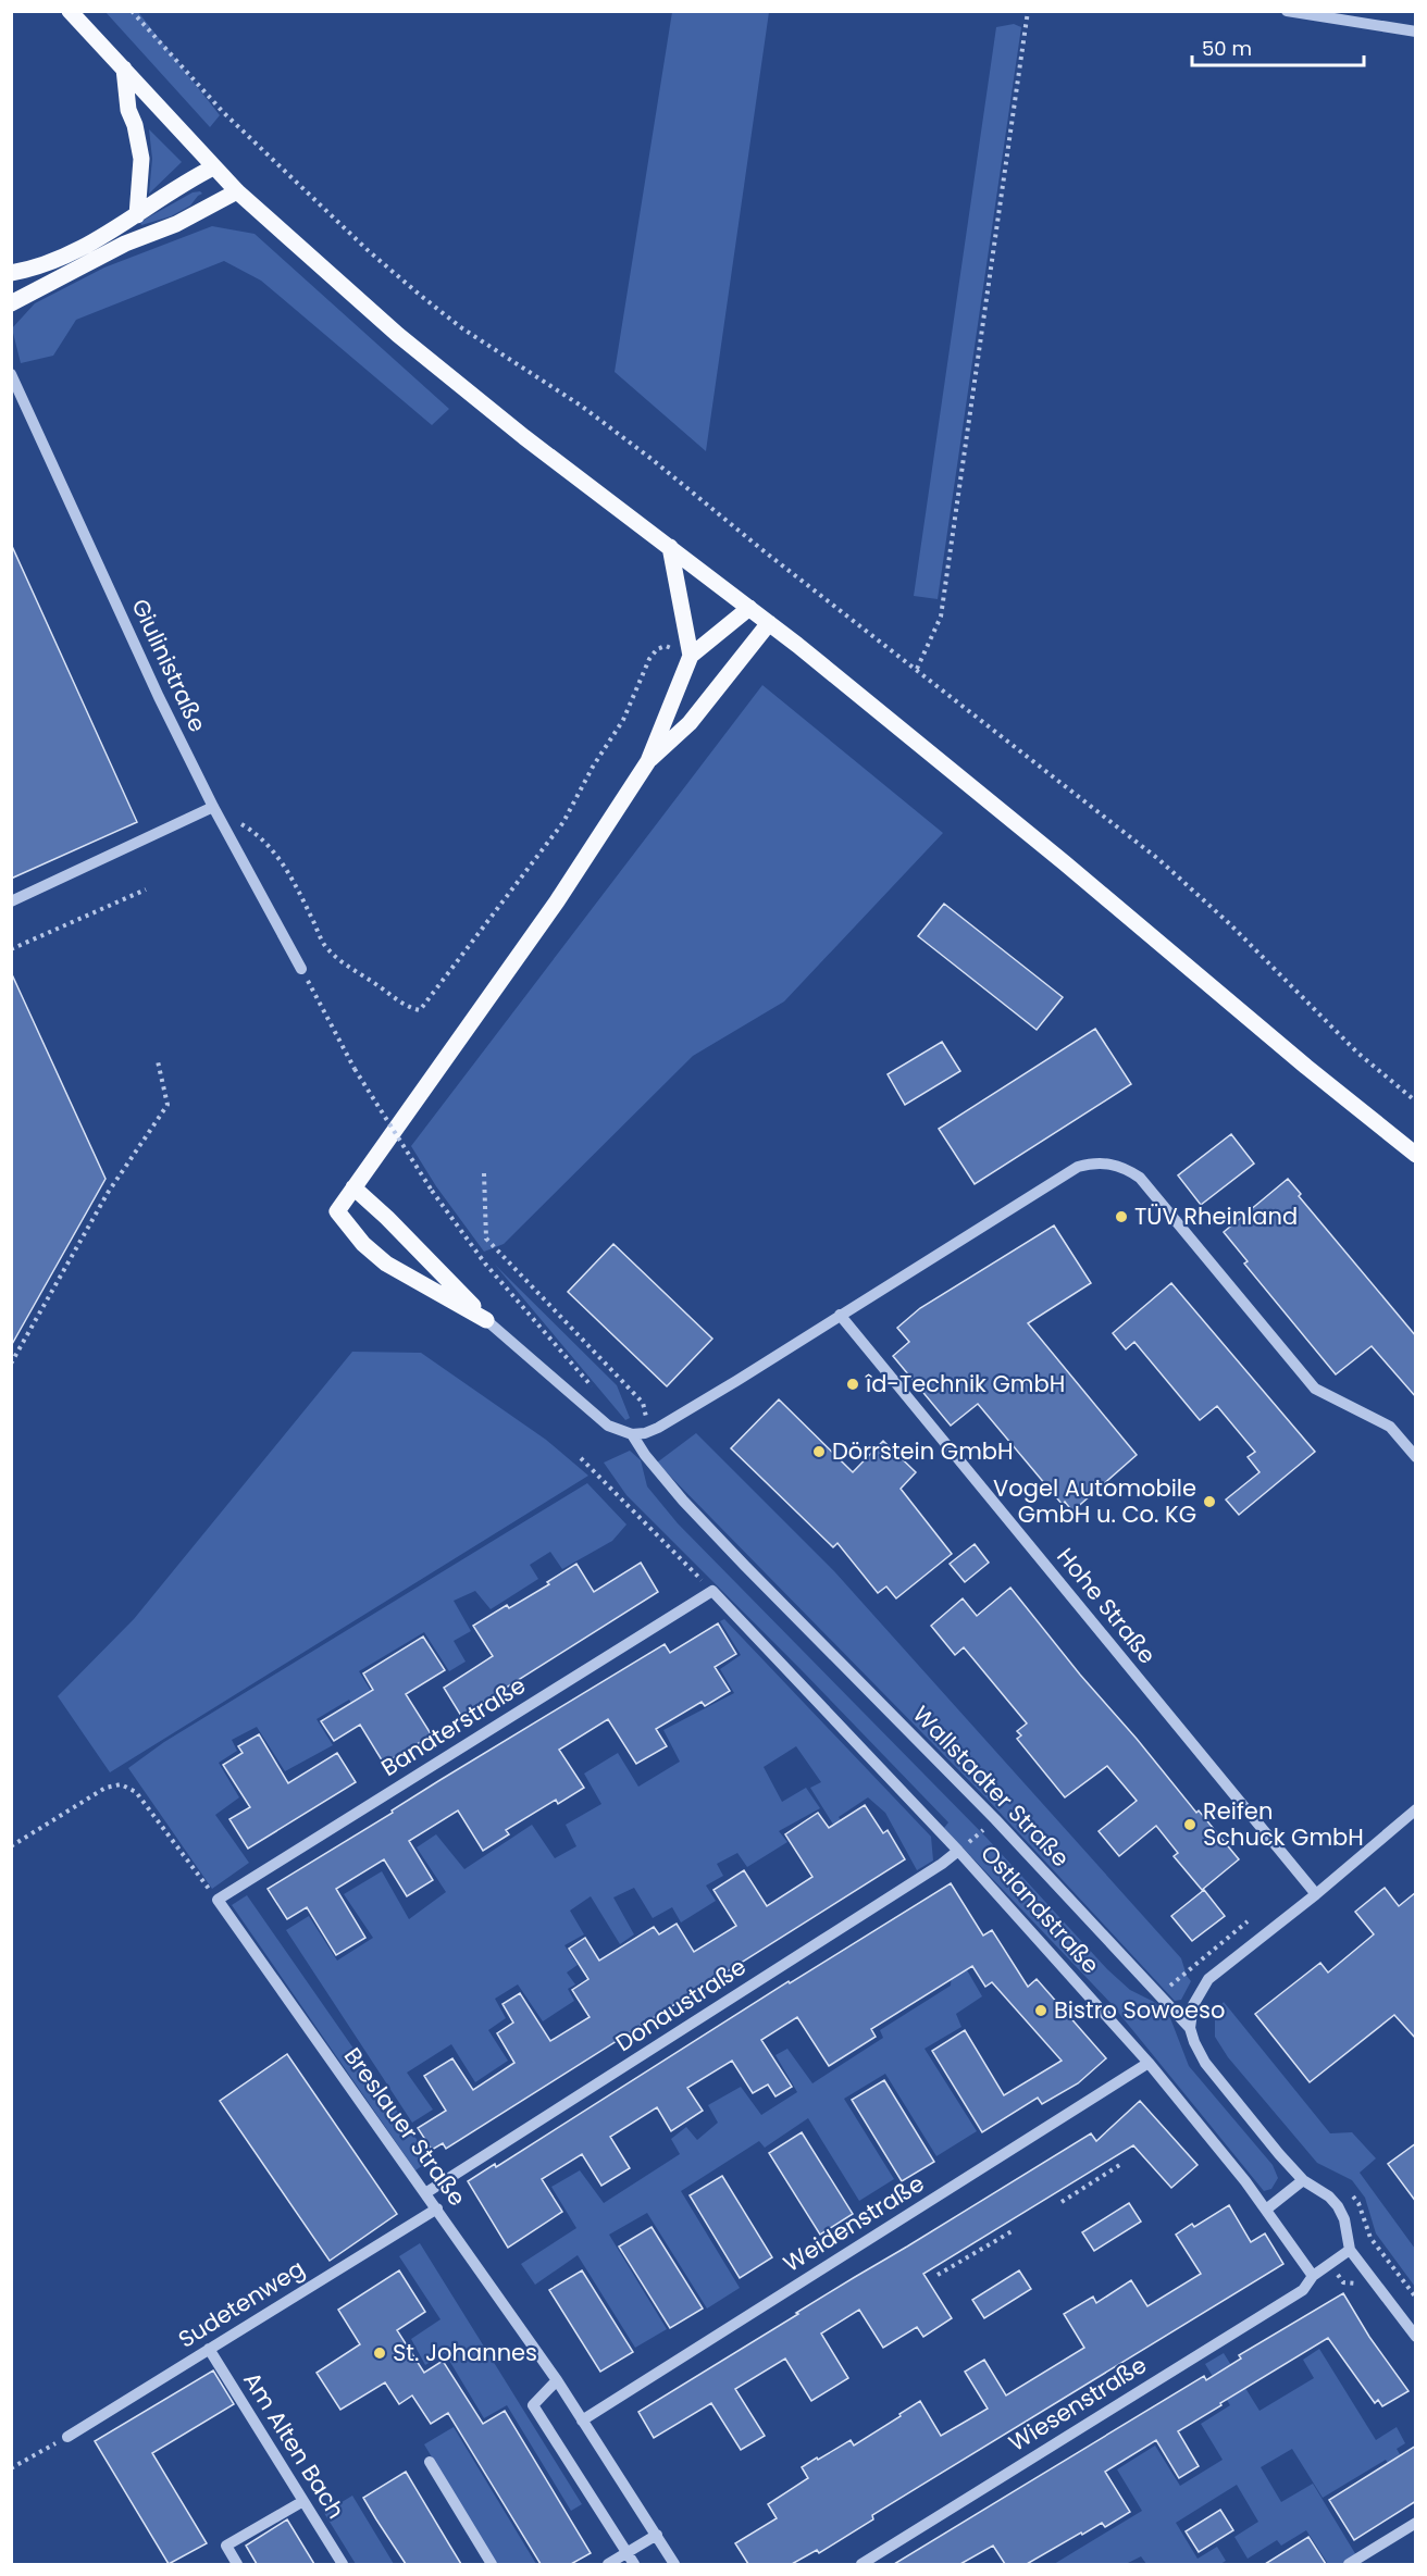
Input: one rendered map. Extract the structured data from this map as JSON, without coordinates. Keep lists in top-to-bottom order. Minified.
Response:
{"streets":{"street":["Giulinistraße","Hohe Straße","Banaterstraße","Wallstadter Straße","Ostlandstraße","Donaustraße","Breslauer Straße","Weidenstraße","Sudetenweg","Wiesenstraße","Am Alten Bach"]},"crossings":[["Banaterstraße","Ostlandstraße"],["Banaterstraße","Breslauer Straße"],["Wallstadter Straße","Wiesenstraße"],["Ostlandstraße","Donaustraße"],["Ostlandstraße","Weidenstraße"],["Ostlandstraße","Wiesenstraße"],["Donaustraße","Breslauer Straße"],["Breslauer Straße","Weidenstraße"],["Breslauer Straße","Sudetenweg"],["Sudetenweg","Am Alten Bach"]],"places":["TÜV Rheinland","îd-Technik GmbH","Dörrstein GmbH","Vogel Automobile GmbH u. Co. KG","Reifen Schuck GmbH","Bistro Sowoeso","St. Johannes"],"scale_bar":"50 m"}
